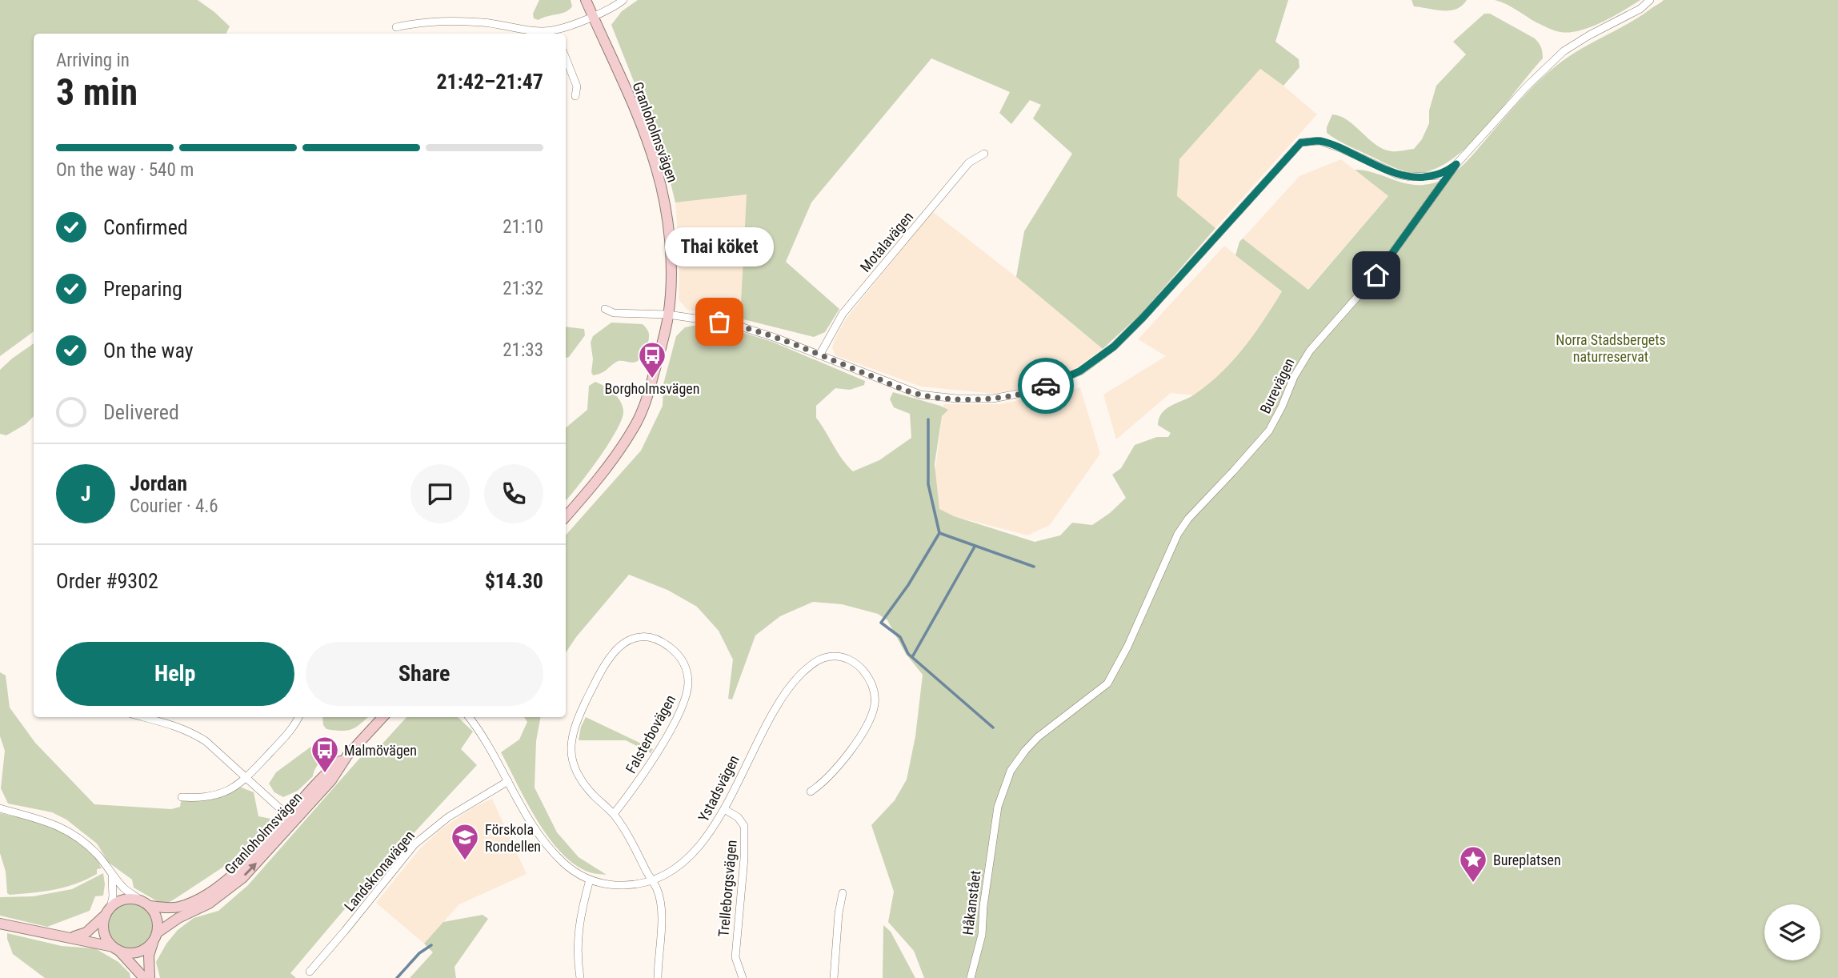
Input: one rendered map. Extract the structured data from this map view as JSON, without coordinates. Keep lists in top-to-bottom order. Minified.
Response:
{"streets":{"street":["Granloholmsvägen","Motalavägen","Burevägen","Falsterbovägen","Ystadsvägen","Landskronavägen","Trelleborgsvägen","Håkanstået"]},"crossings":[["Burevägen","Håkanstået"],["Falsterbovägen","Ystadsvägen"],["Ystadsvägen","Landskronavägen"],["Ystadsvägen","Trelleborgsvägen"]],"parks":["Norra Stadsbergets naturreservat"],"places":{"other":["Thai köket"],"bus stop":["Borgholmsvägen","Malmövägen"],"school or university":["Förskola Rondellen"],"place":["Bureplatsen"]},"page":{"heading":["3 min","Arriving in","21:42–21:47"],"panel":["Jordan","Courier · 4.6","Order #9302","$14.30"],"bar":"On the way · 540 m","list":[["Confirmed","21:10"],["Preparing","21:32"],["On the way","21:33"],"Delivered"],"bubble":"Thai köket","round":"J","buttons":["Help","Share"]}}
